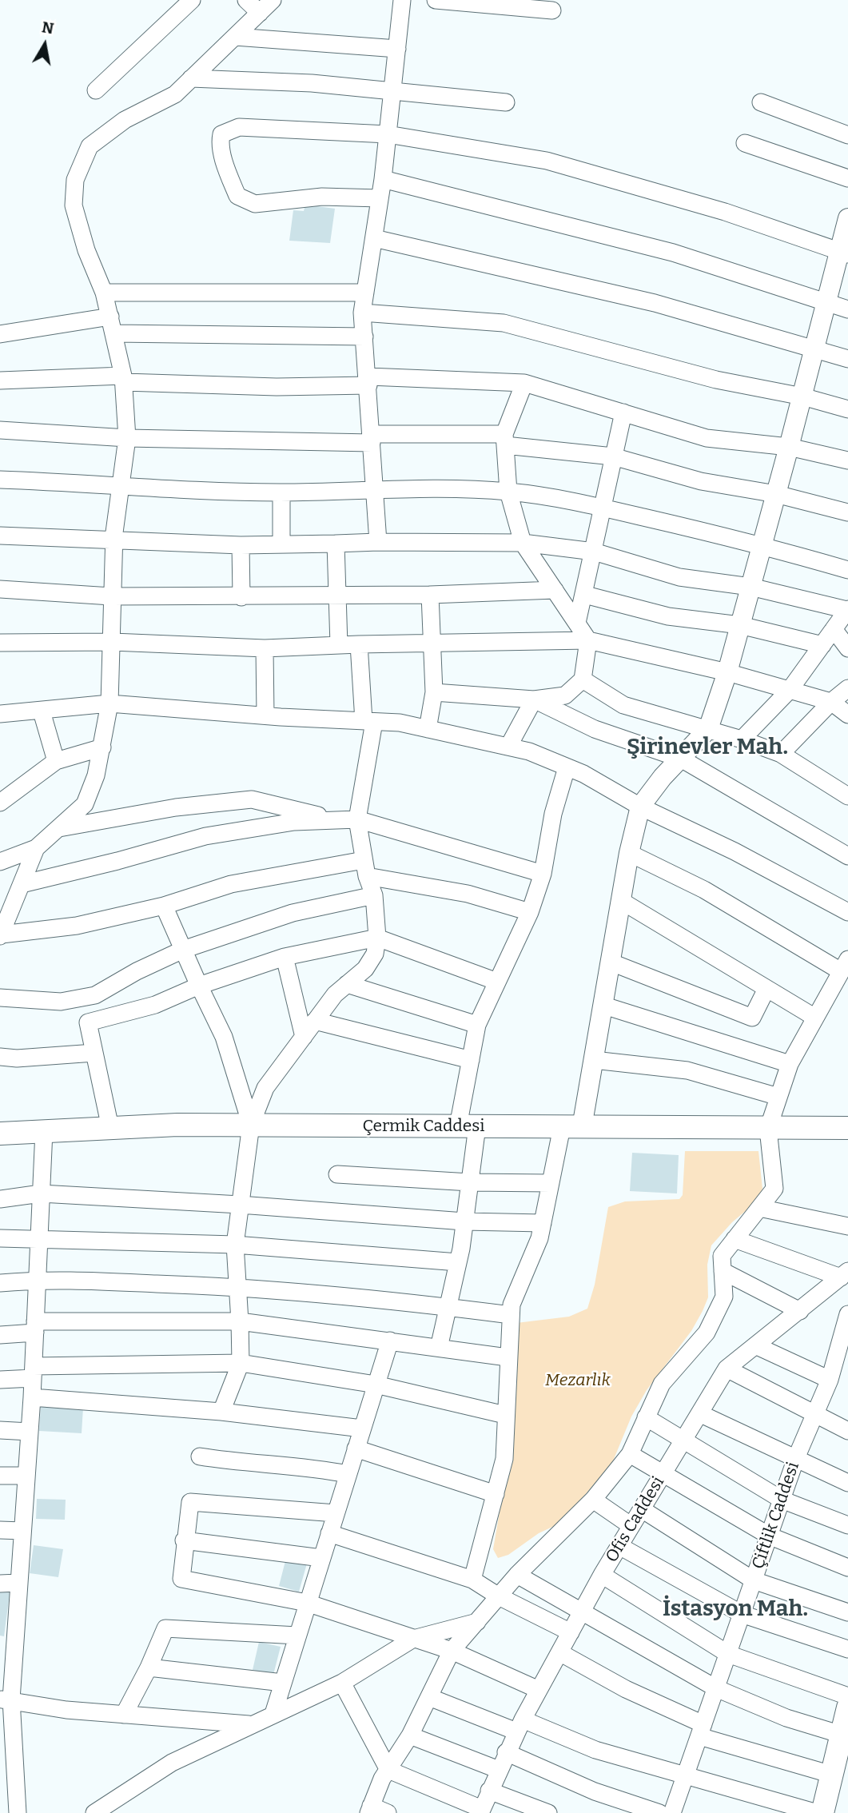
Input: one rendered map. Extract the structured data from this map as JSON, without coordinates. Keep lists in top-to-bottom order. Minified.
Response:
{"streets":{"main road":["Çermik Caddesi"],"street":["Çiftlik Caddesi","Ofis Caddesi"]},"districts":["Şirinevler Mah.","İstasyon Mah."],"parks":["Mezarlık"],"north":"top"}
